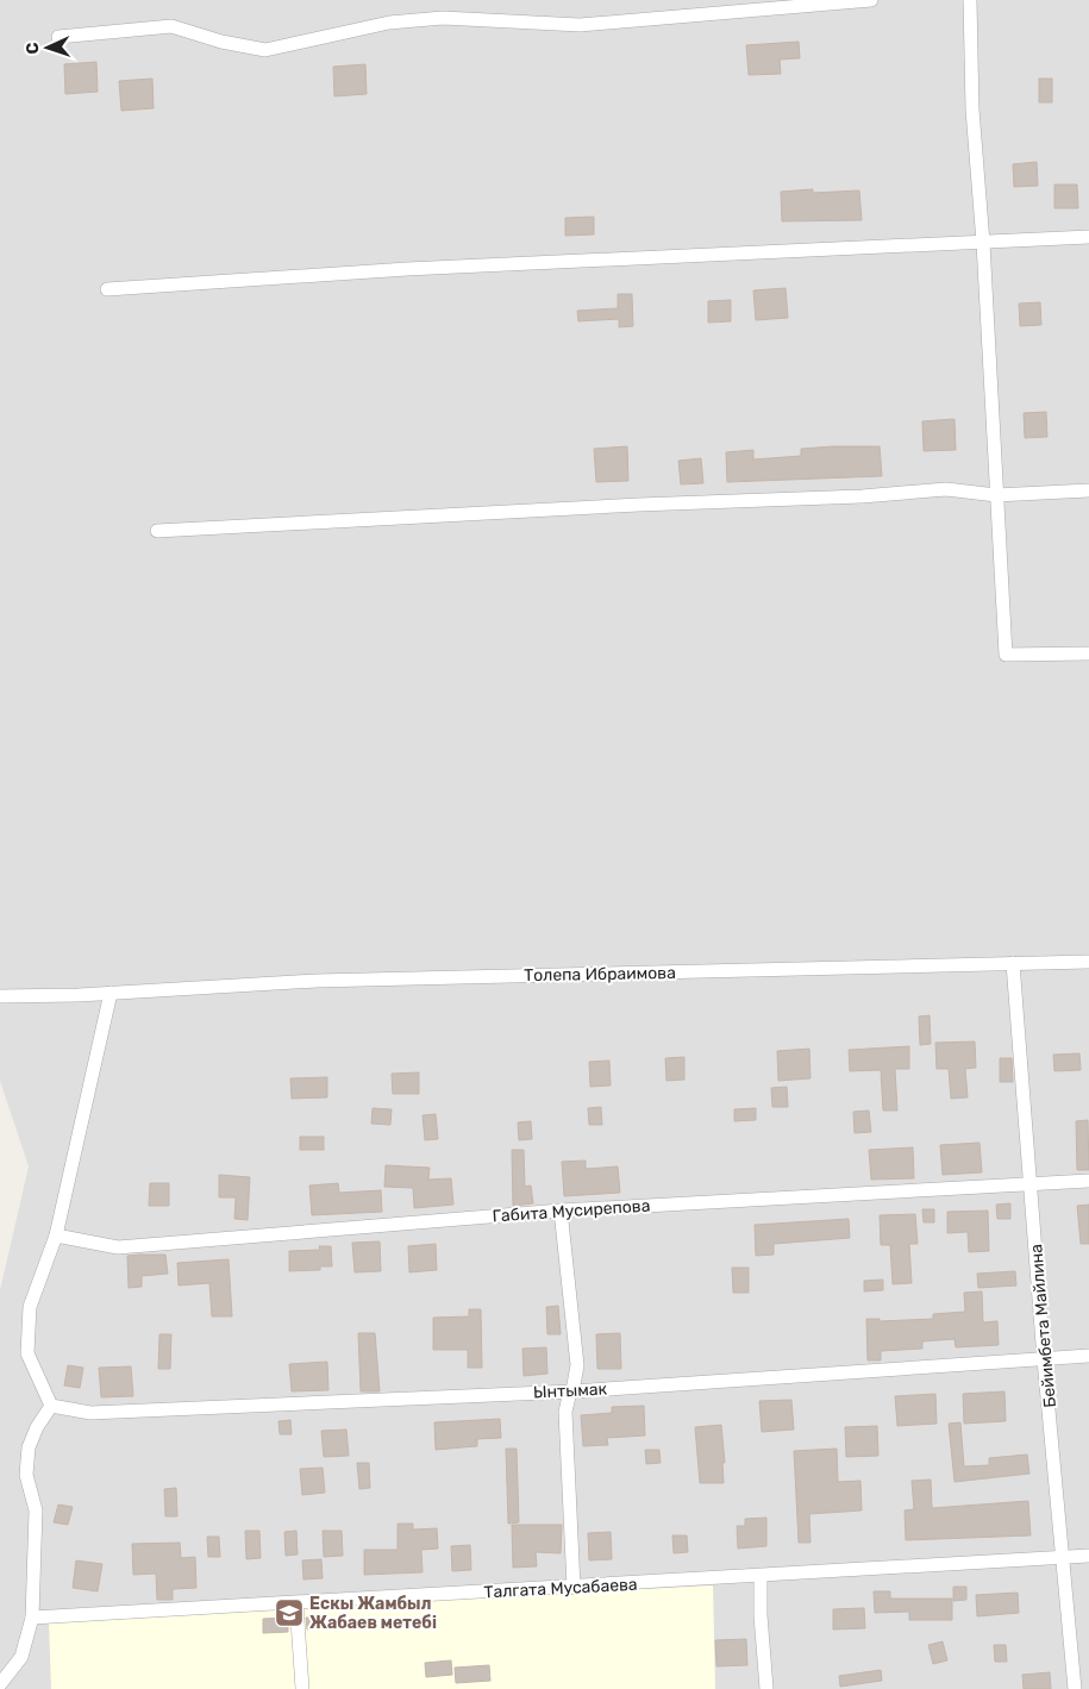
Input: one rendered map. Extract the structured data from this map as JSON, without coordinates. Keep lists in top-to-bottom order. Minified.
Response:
{"streets":{"street":["Толепа Ибраимова","Габита Мусирепова","Бейимбета Майлина","Ынтымак","Талгата Мусабаева"]},"crossings":[["Толепа Ибраимова","Бейимбета Майлина"],["Габита Мусирепова","Бейимбета Майлина"],["Бейимбета Майлина","Ынтымак"],["Бейимбета Майлина","Талгата Мусабаева"]],"places":{"school or university":["Ескы Жамбыл Жабаев метебі"]},"north":"left"}
